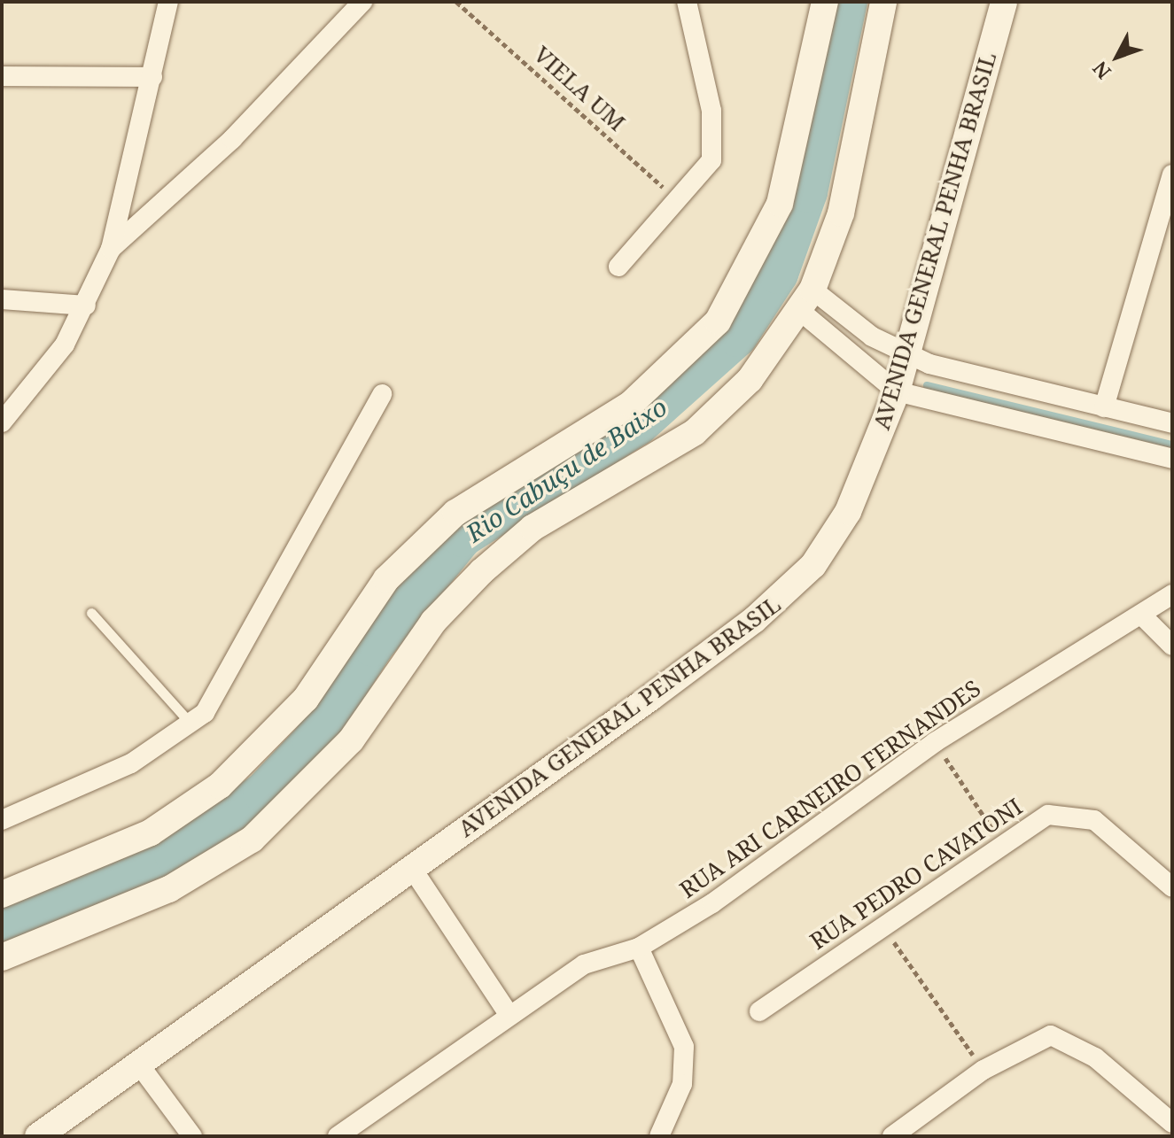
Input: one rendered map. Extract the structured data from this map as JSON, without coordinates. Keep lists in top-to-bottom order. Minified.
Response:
{"streets":{"main road":["AVENIDA GENERAL PENHA BRASIL"],"street":["RUA ARI CARNEIRO FERNANDES","RUA PEDRO CAVATONI"],"path":["VIELA UM"]},"water":["Rio Cabuçu de Baixo"],"north":"bottom left"}
